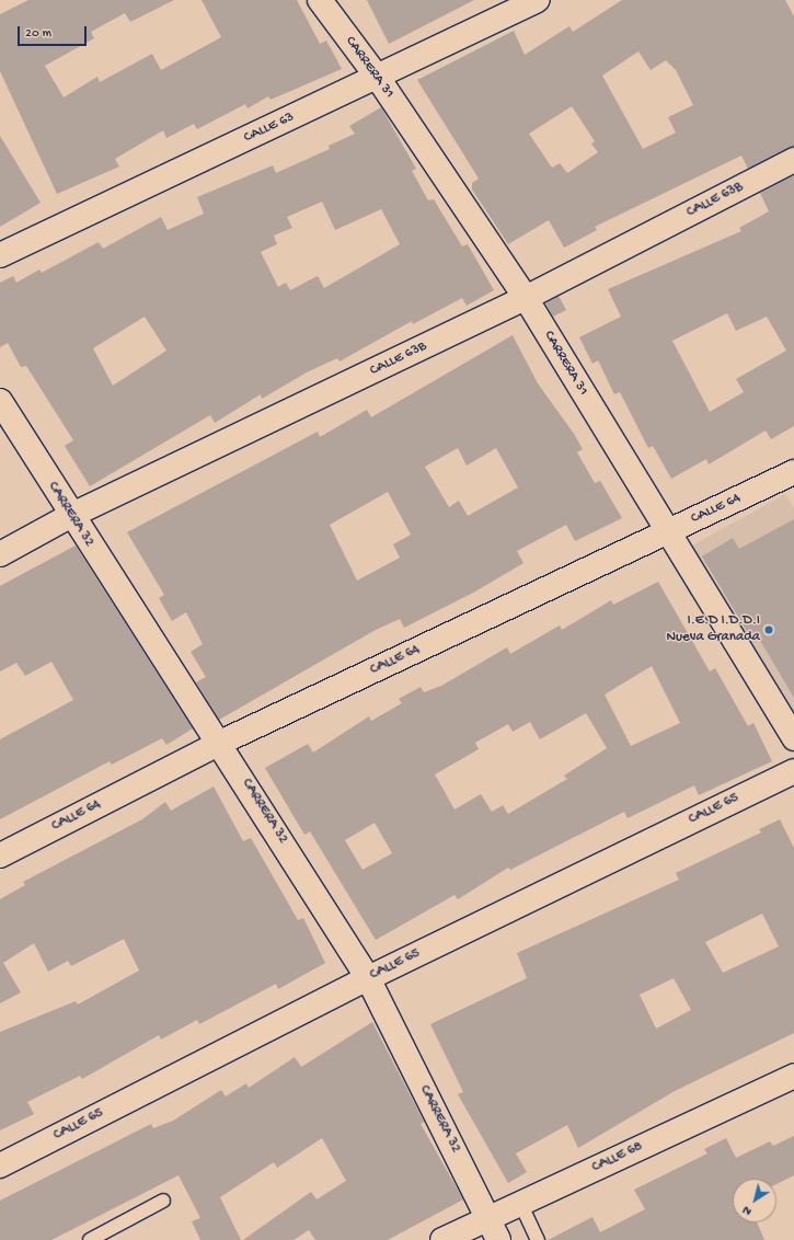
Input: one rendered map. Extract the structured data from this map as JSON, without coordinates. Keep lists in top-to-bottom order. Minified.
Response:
{"streets":{"street":["CARRERA 31","CALLE 63","CALLE 63B","CALLE 64","CARRERA 32","CALLE 65","CALLE 68"]},"crossings":[["CARRERA 31","CALLE 63"],["CARRERA 31","CALLE 63B"],["CARRERA 31","CALLE 64"],["CALLE 63B","CARRERA 32"],["CALLE 64","CARRERA 32"],["CARRERA 32","CALLE 65"],["CARRERA 32","CALLE 68"]],"places":["I.E.D I.D.D.I Nueva Granada"],"scale_bar":"20 m","north":"bottom left"}
